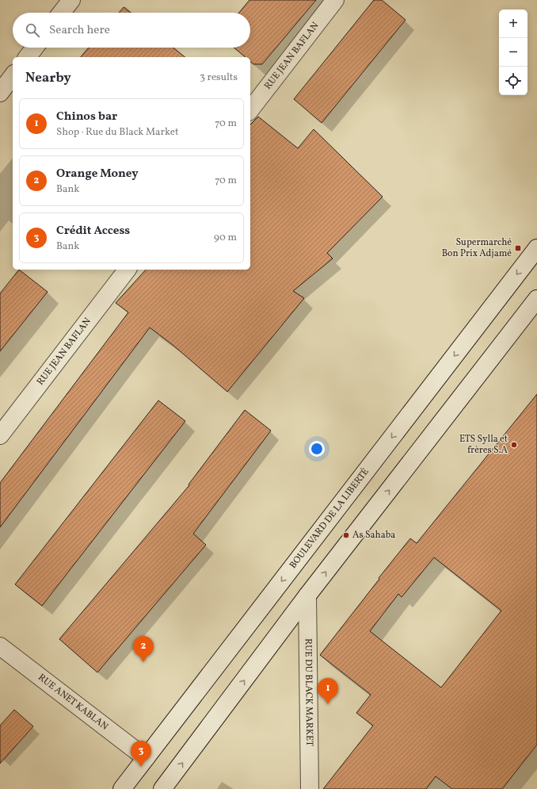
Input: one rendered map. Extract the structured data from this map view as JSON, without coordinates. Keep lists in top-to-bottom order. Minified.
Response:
{"streets":{"street":["RUE JEAN BAFLAN","BOULEVARD DE LA LIBERTÉ","RUE DU BLACK MARKET","RUE ANET KABLAN"]},"crossings":[["BOULEVARD DE LA LIBERTÉ","RUE ANET KABLAN"]],"places":{"transit":["Supermarché Bon Prix Adjamé"],"other":["ETS Sylla et frères S.A","As Sahaba"]},"page":{"map_buttons":["+","−"],"search":"Search here","heading":["Nearby","3 results"],"list":[{"mark":"1","name":"Chinos bar","note":"Shop · Rue du Black Market","value":"70 m"},{"mark":"2","name":"Orange Money","note":"Bank","value":"70 m"},{"mark":"3","name":"Crédit Access","note":"Bank","value":"90 m"}],"pins":["2","1","3"]}}
